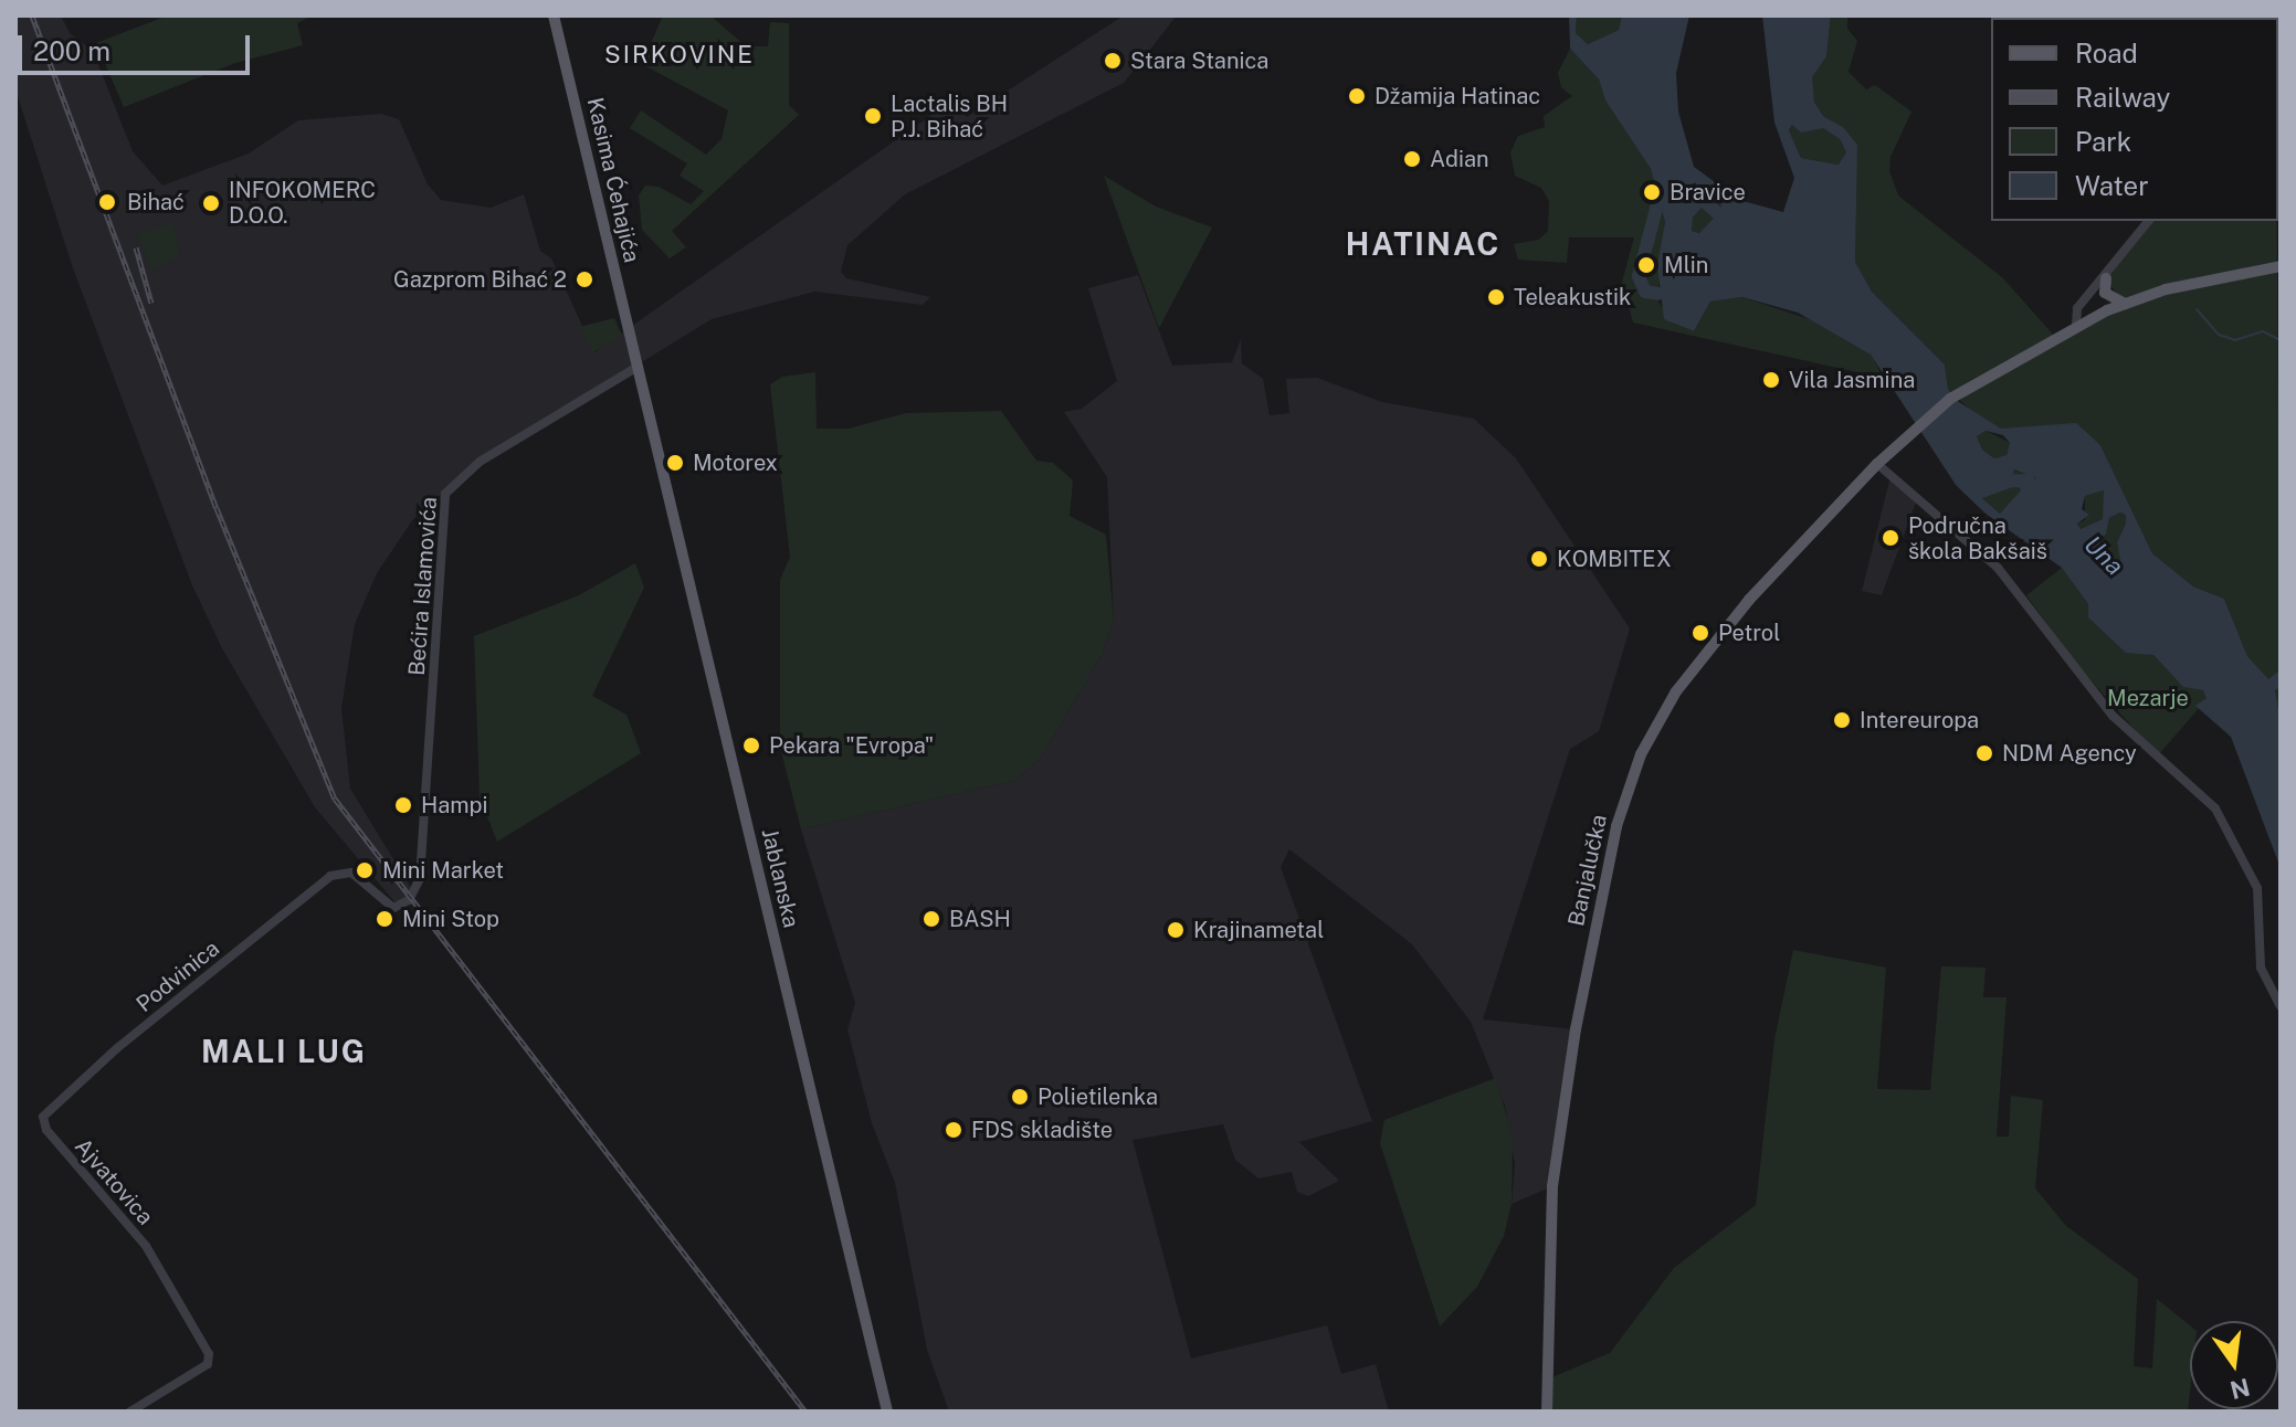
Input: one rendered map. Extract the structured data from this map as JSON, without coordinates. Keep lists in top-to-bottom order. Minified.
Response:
{"streets":{"main road":["Kasima Ćehajića","Banjalučka","Jablanska"],"street":["Bećira Islamovića","Podvinica","Ajvatovica"]},"crossings":[["Kasima Ćehajića","Bećira Islamovića"],["Kasima Ćehajića","Jablanska"],["Bećira Islamovića","Jablanska"],["Bećira Islamovića","Podvinica"],["Podvinica","Ajvatovica"]],"districts":["SIRKOVINE","HATINAC","MALI LUG"],"water":["Una"],"parks":["Mezarje"],"places":["Stara Stanica","Džamija Hatinac","Lactalis BH P.J. Bihać","Adian","Bravice","Bihać","INFOKOMERC D.O.O.","Mlin","Gazprom Bihać 2","Teleakustik","Vila Jasmina","Motorex","Područna škola Bakšaiš","KOMBITEX","Petrol","Intereuropa","Pekara \"Evropa\"","NDM Agency","Hampi","Mini Market","Mini Stop","BASH","Krajinametal","Polietilenka","FDS skladište"],"legend":["Road","Railway","Park","Water"],"scale_bar":"200 m","north":"bottom"}
